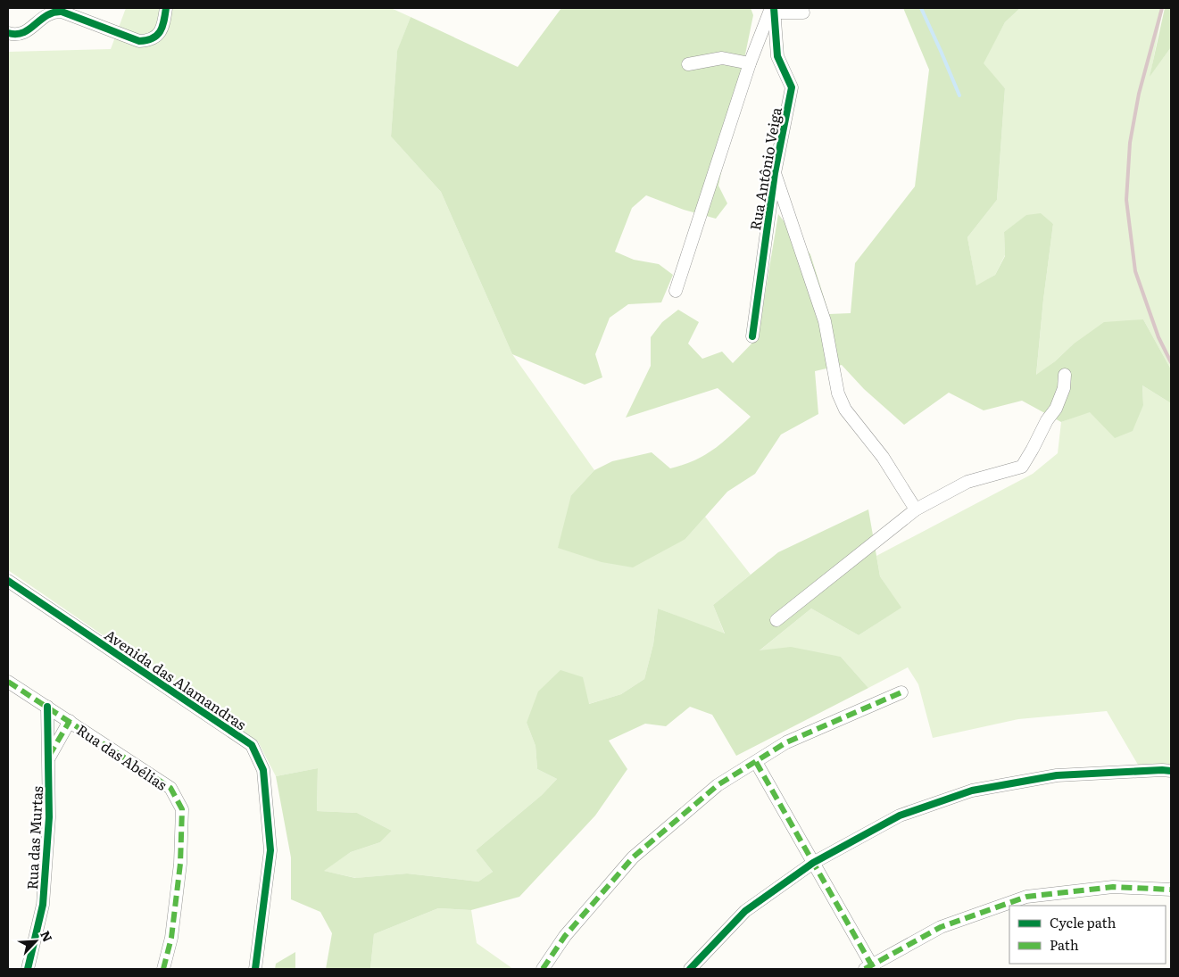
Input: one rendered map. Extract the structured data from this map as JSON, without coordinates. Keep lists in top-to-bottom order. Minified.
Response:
{"streets":{"street":["Rua Antônio Veiga","Avenida das Alamandras","Rua das Abélias","Rua das Murtas"]},"crossings":[["Rua das Abélias","Rua das Murtas"]],"legend":["Cycle path","Path"],"north":"top right"}
